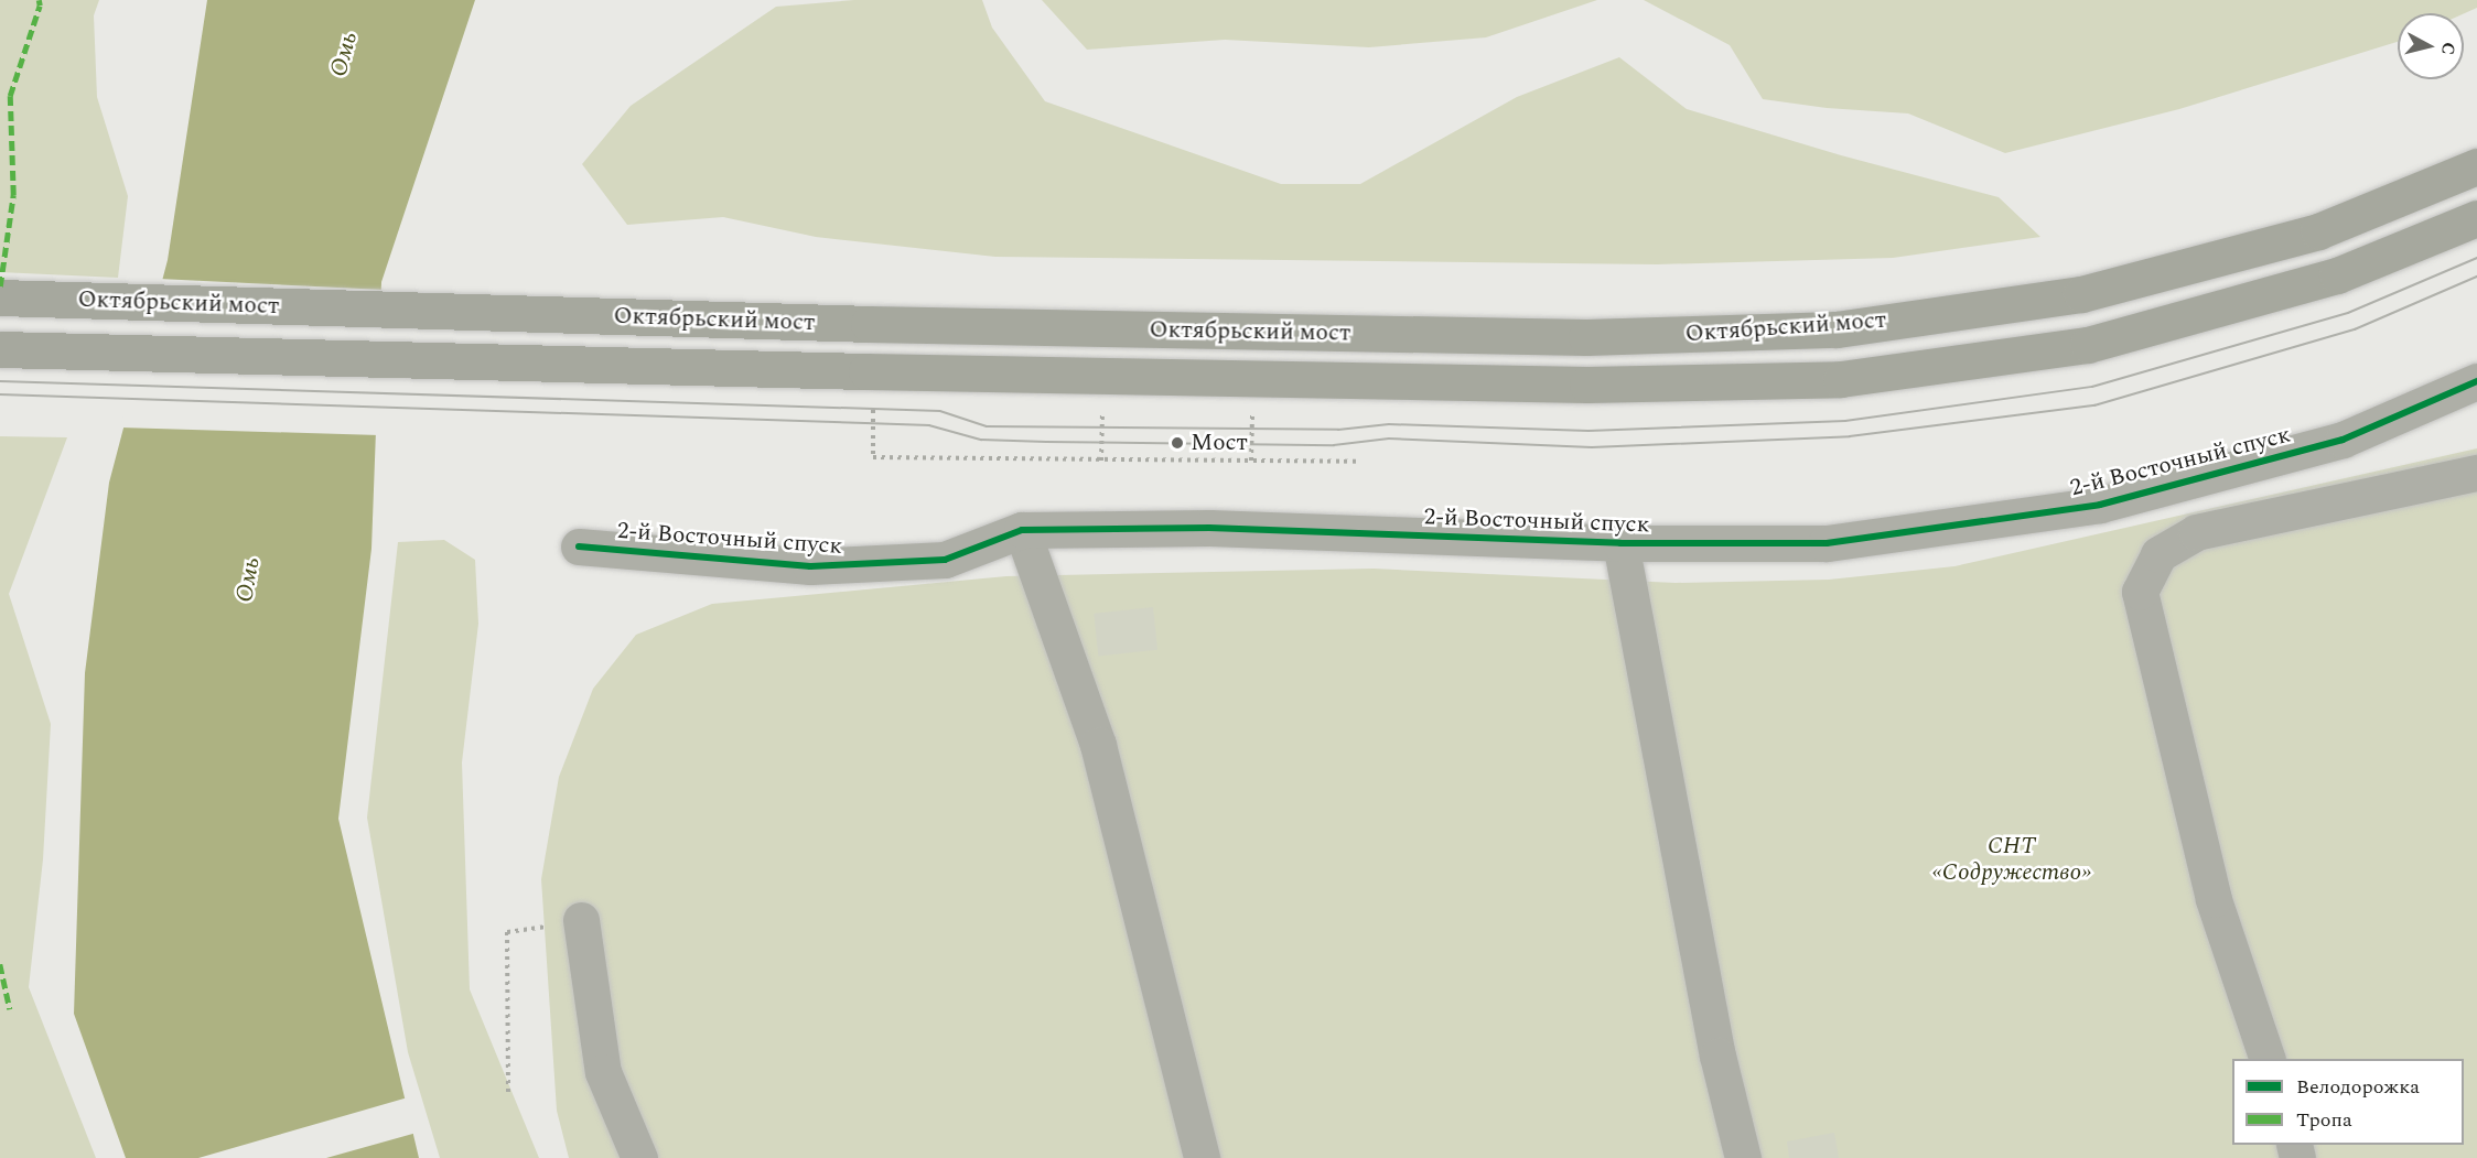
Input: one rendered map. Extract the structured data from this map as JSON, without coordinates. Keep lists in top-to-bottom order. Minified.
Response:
{"streets":{"main road":["Октябрьский мост"],"street":["2-й Восточный спуск"]},"water":["Омь"],"parks":["СНТ «Содружество»"],"places":["Мост"],"legend":["Велодорожка","Тропа"],"north":"right"}
